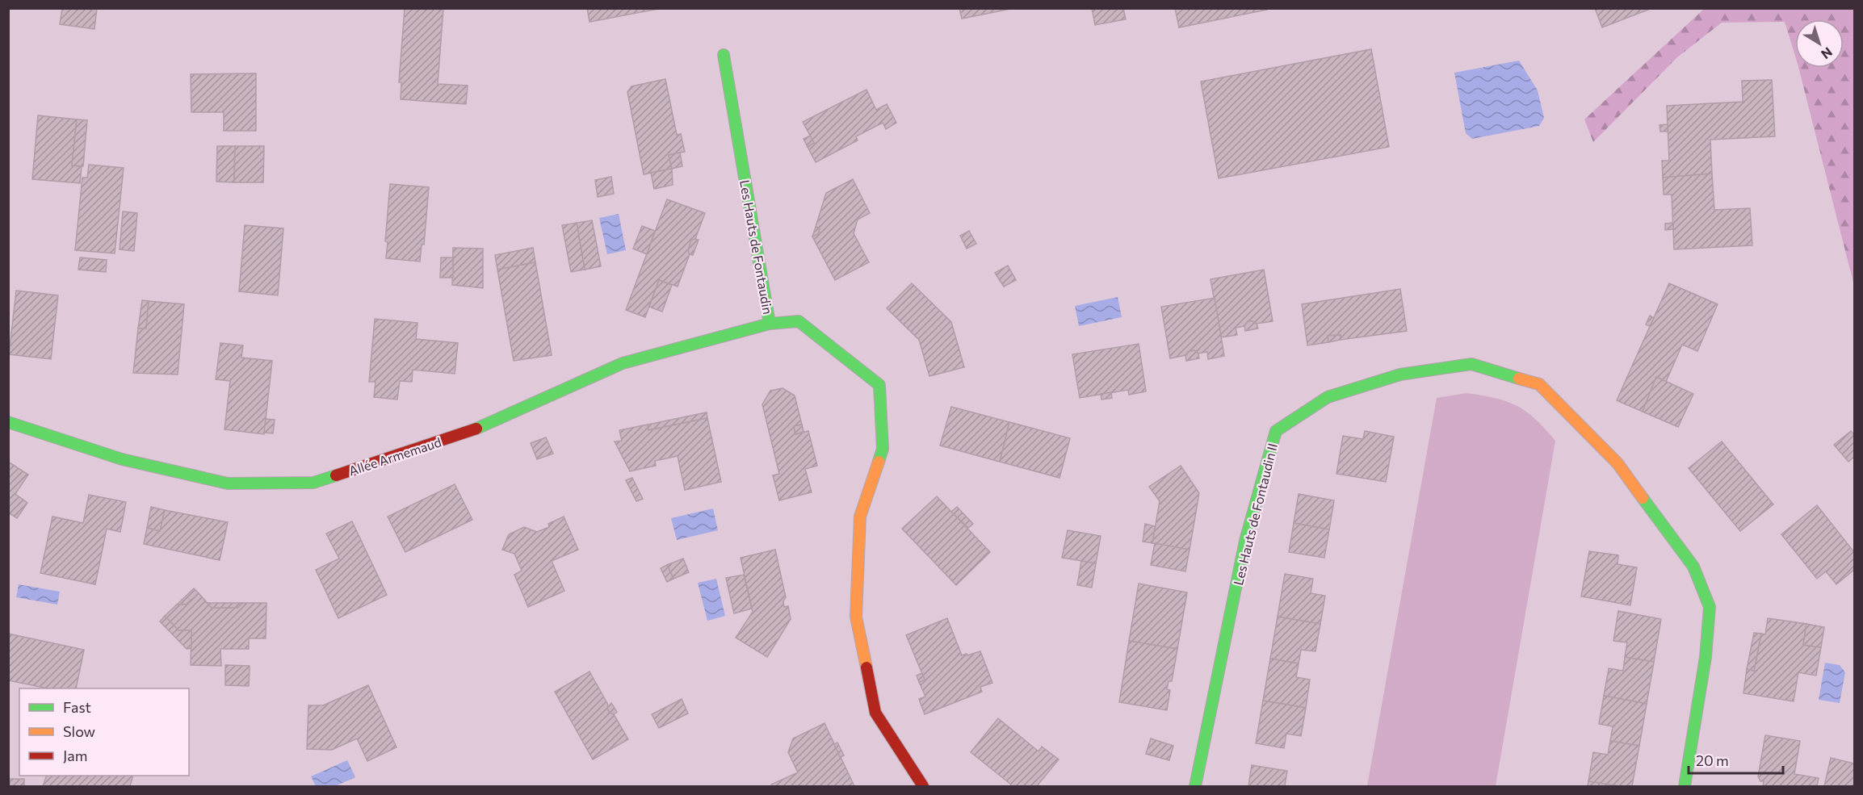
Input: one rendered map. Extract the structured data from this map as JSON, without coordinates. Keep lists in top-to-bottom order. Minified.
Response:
{"streets":{"street":["Les Hauts de Fontaudin","Allée Armemaud","Les Hauts de Fontaudin II"]},"crossings":[["Les Hauts de Fontaudin","Allée Armemaud"]],"legend":["Fast","Slow","Jam"],"scale_bar":"20 m","north":"bottom right"}
